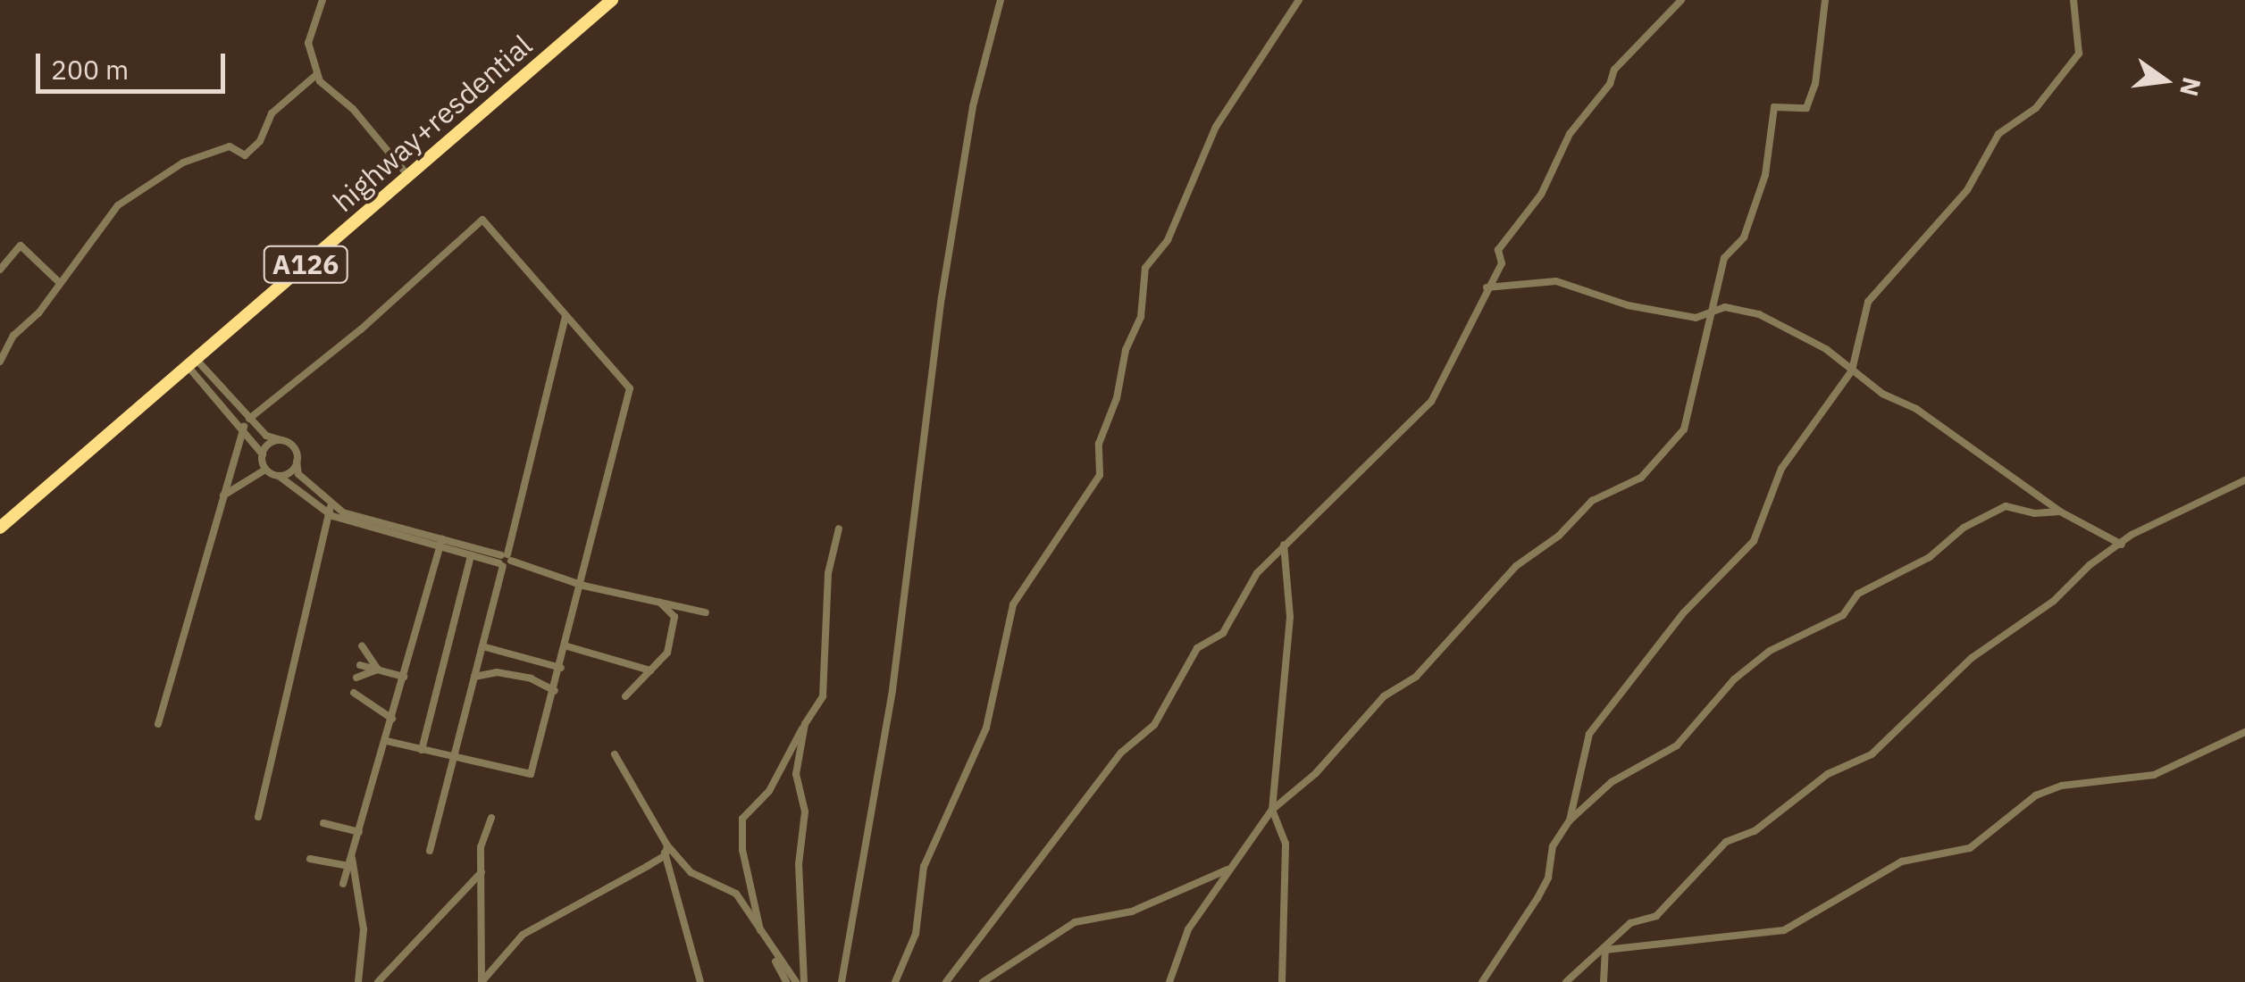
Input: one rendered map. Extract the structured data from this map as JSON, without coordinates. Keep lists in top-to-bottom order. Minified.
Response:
{"streets":{"highway":["highway+resdential","A126"]},"scale_bar":"200 m","north":"right"}
